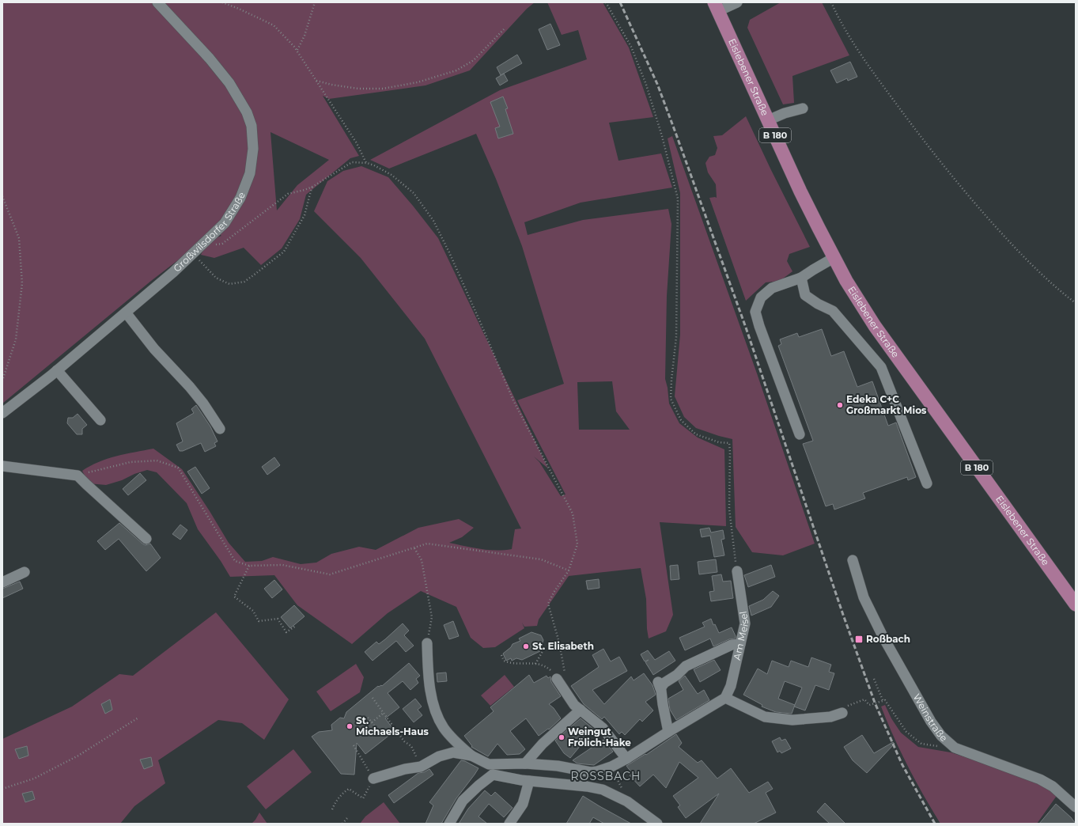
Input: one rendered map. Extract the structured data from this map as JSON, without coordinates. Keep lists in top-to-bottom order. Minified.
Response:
{"streets":{"main road":["Eislebener Straße","B 180"],"street":["Großwilsdorfer Straße","Am Meisel","Weinstraße"]},"districts":["ROSSBACH"],"places":{"other":["Edeka C+C Großmarkt Mios","St. Elisabeth","St. Michaels-Haus","Weingut Frölich-Hake"],"transit":["Roßbach"]}}
